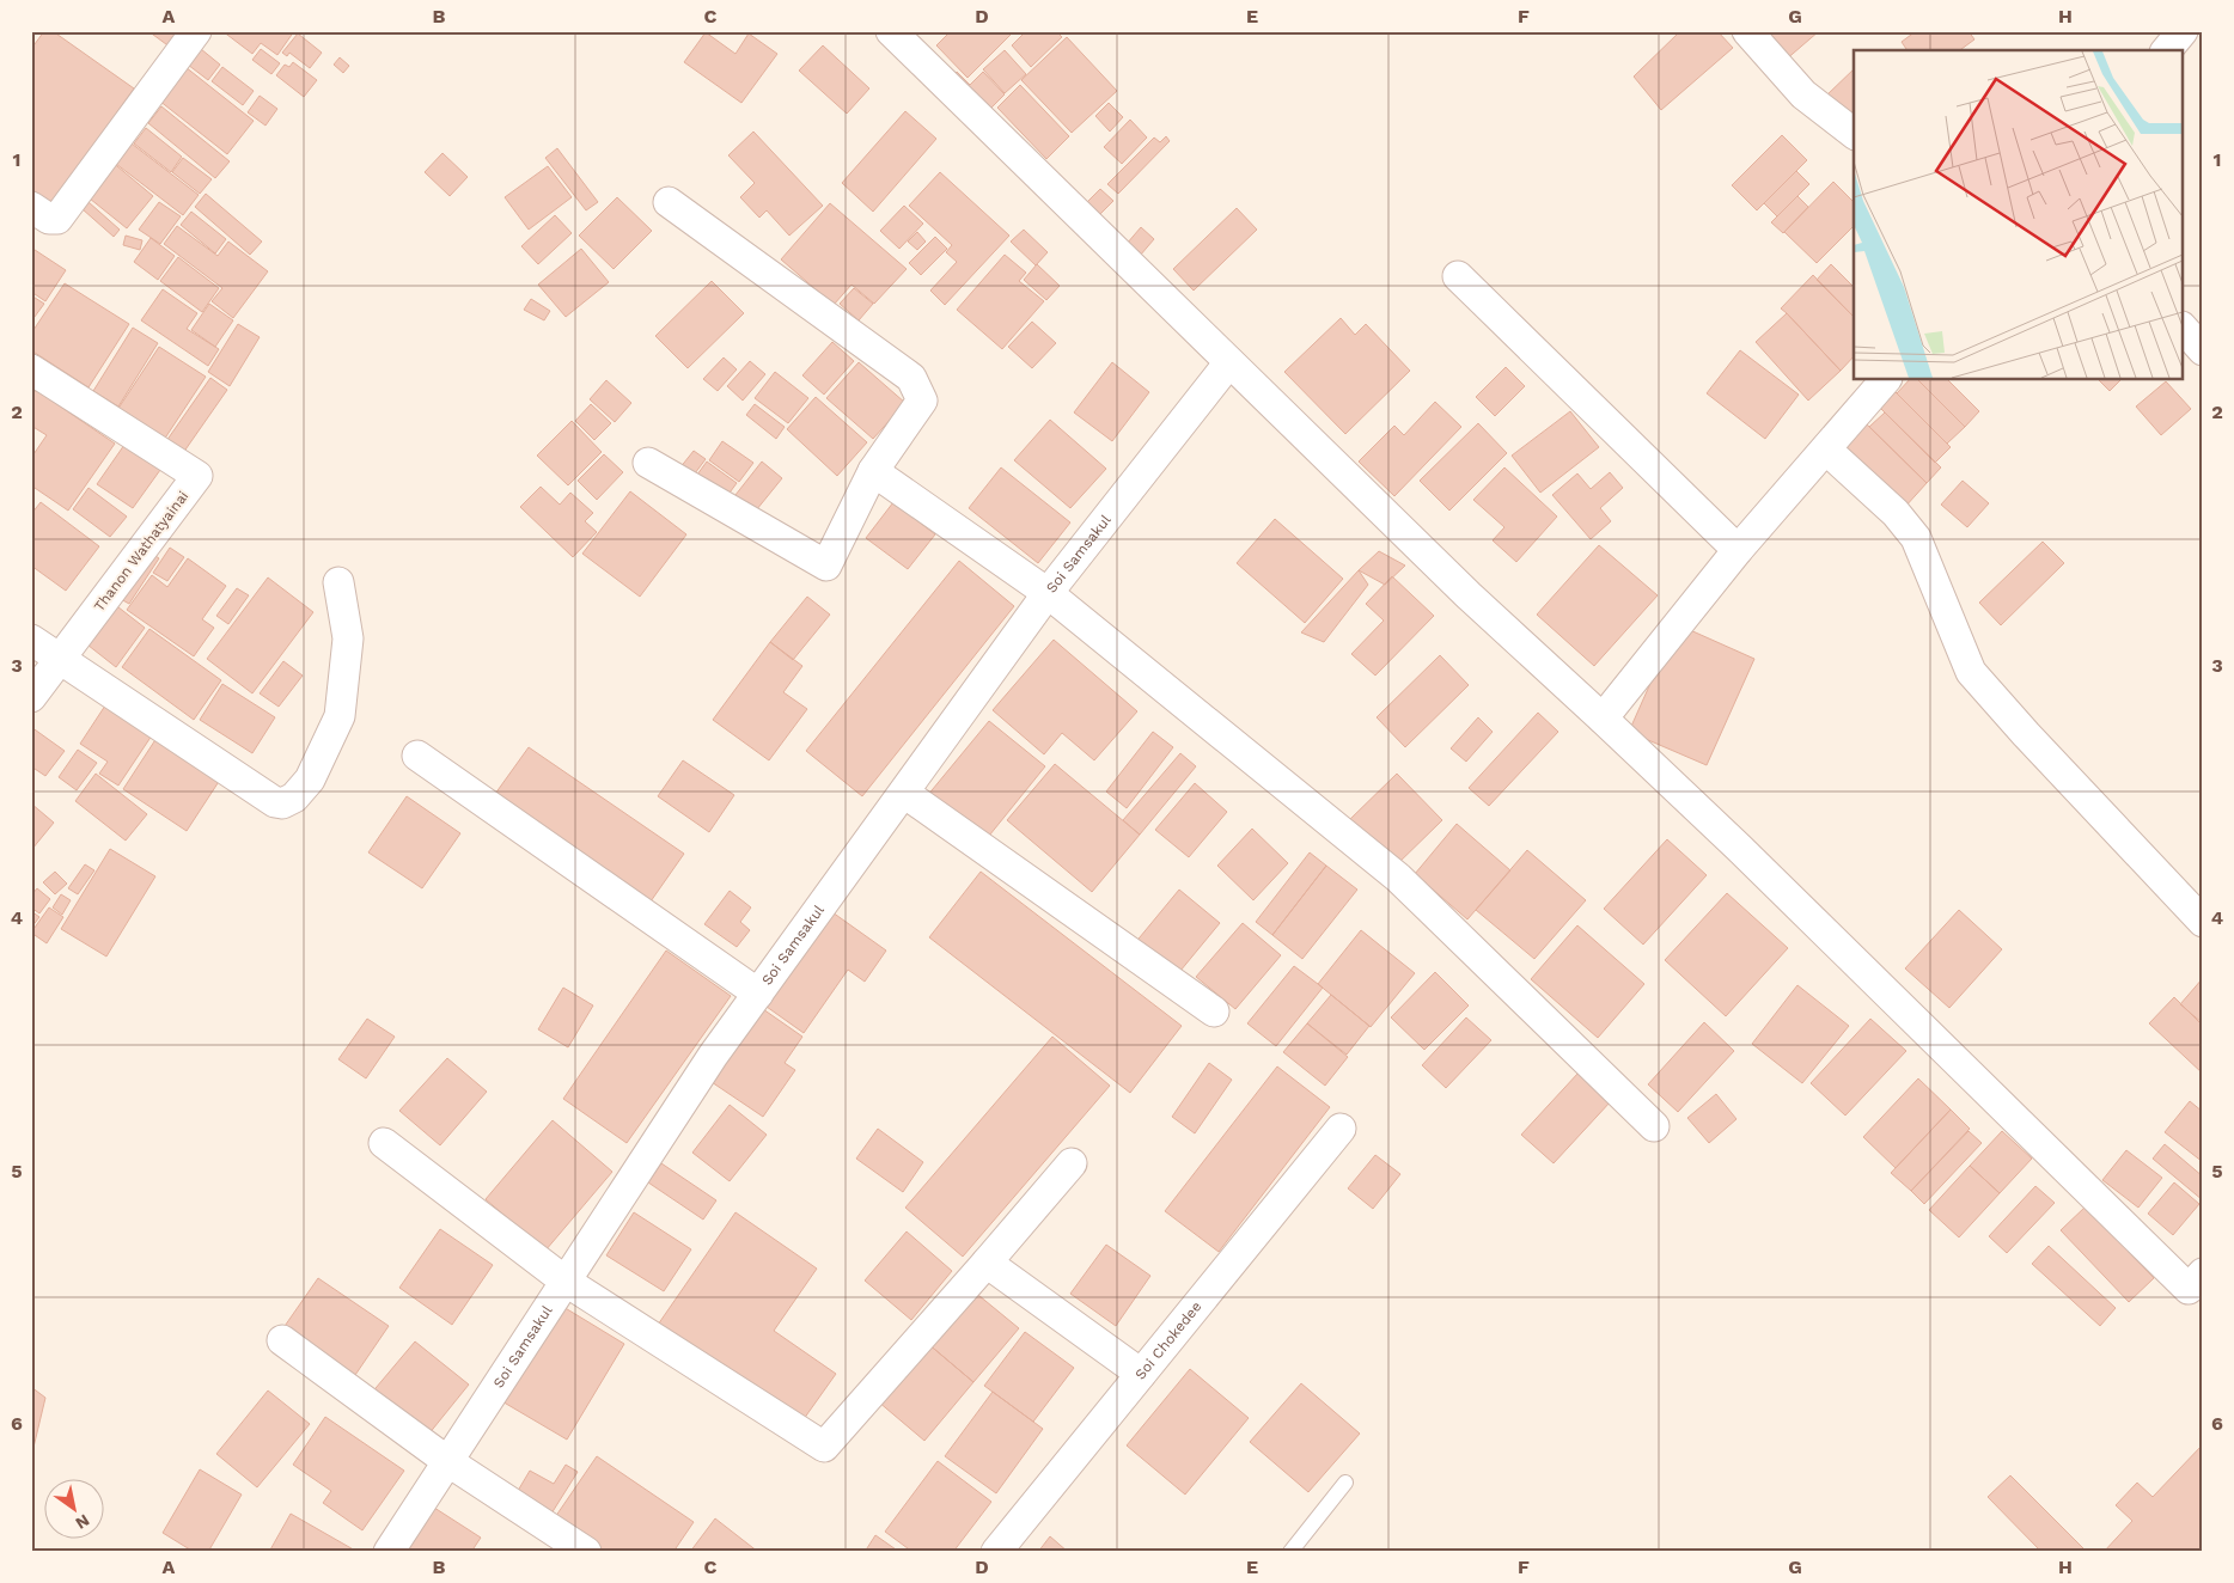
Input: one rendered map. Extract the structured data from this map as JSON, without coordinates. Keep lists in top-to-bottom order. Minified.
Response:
{"streets":{"street":["Thanon Wathatyainai","Soi Samsakul","Soi Chokedee"]},"north":"bottom right","grid":{"columns":["A","B","C","D","E","F","G","H"],"rows":["1","2","3","4","5","6"]}}
